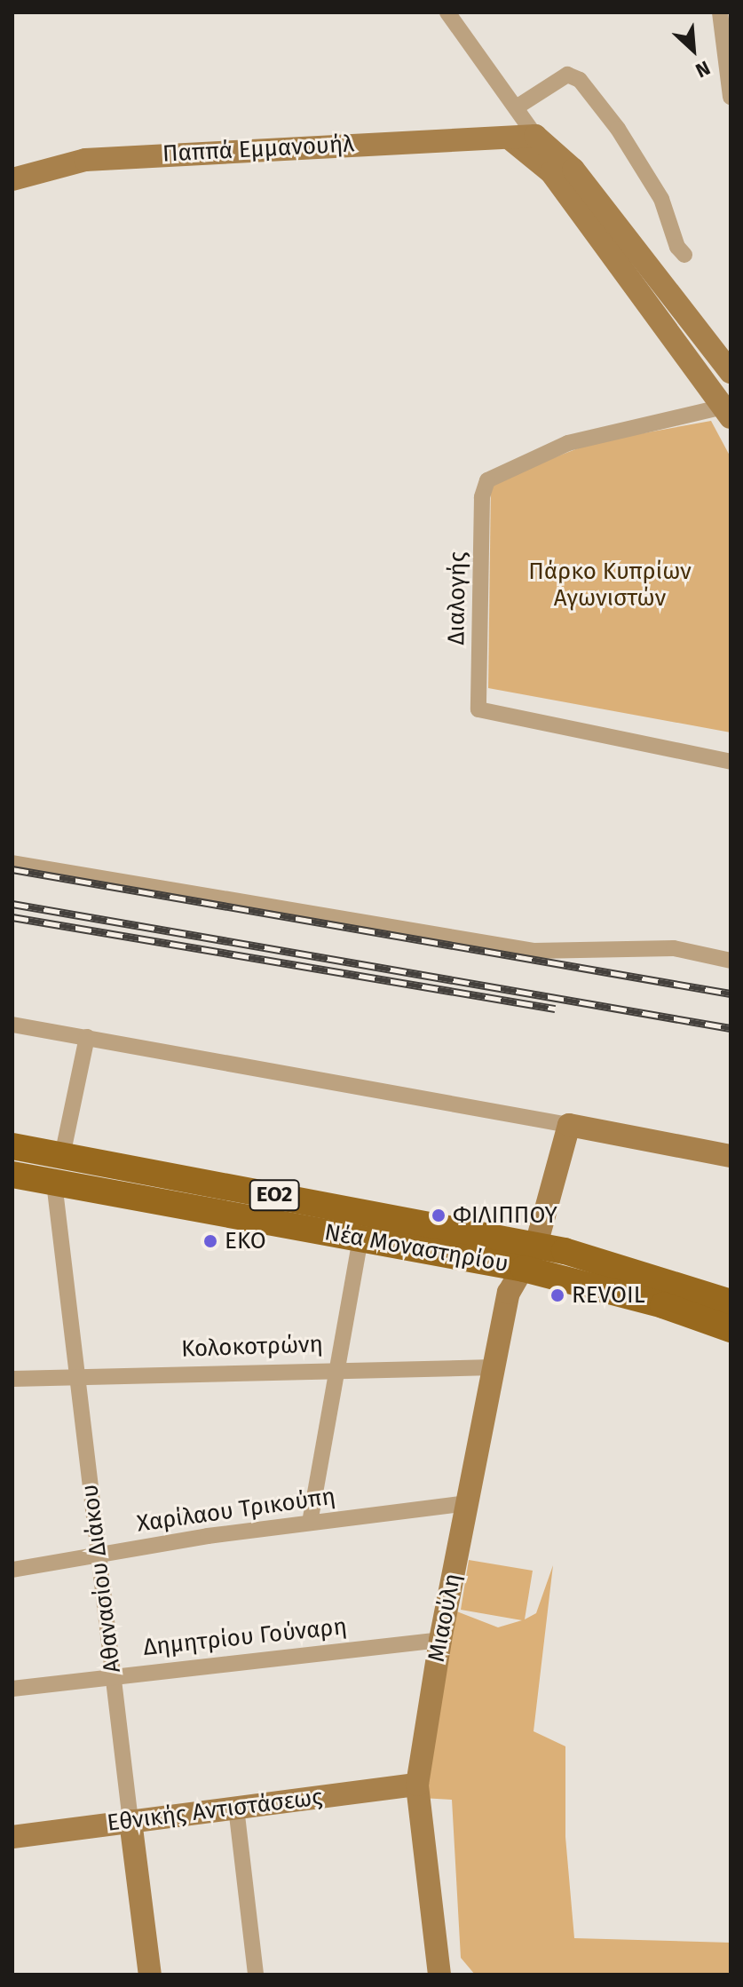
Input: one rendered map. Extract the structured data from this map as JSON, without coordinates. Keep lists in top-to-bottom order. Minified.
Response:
{"streets":{"main road":["ΕΟ2","Νέα Μοναστηρίου"],"street":["Παππά Εμμανουήλ","Διαλογής","Κολοκοτρώνη","Χαρίλαου Τρικούπη","Αθανασίου Διάκου","Μιαούλη","Δημητρίου Γούναρη","Εθνικής Αντιστάσεως"]},"crossings":[["Νέα Μοναστηρίου","Αθανασίου Διάκου"],["Νέα Μοναστηρίου","Μιαούλη"],["Κολοκοτρώνη","Αθανασίου Διάκου"],["Κολοκοτρώνη","Μιαούλη"],["Χαρίλαου Τρικούπη","Αθανασίου Διάκου"],["Χαρίλαου Τρικούπη","Μιαούλη"],["Αθανασίου Διάκου","Δημητρίου Γούναρη"],["Αθανασίου Διάκου","Εθνικής Αντιστάσεως"],["Μιαούλη","Δημητρίου Γούναρη"],["Μιαούλη","Εθνικής Αντιστάσεως"]],"parks":["Πάρκο Κυπρίων Αγωνιστών"],"places":["ΦΙΛΙΠΠΟΥ","EKO","REVOIL"],"north":"bottom right"}
